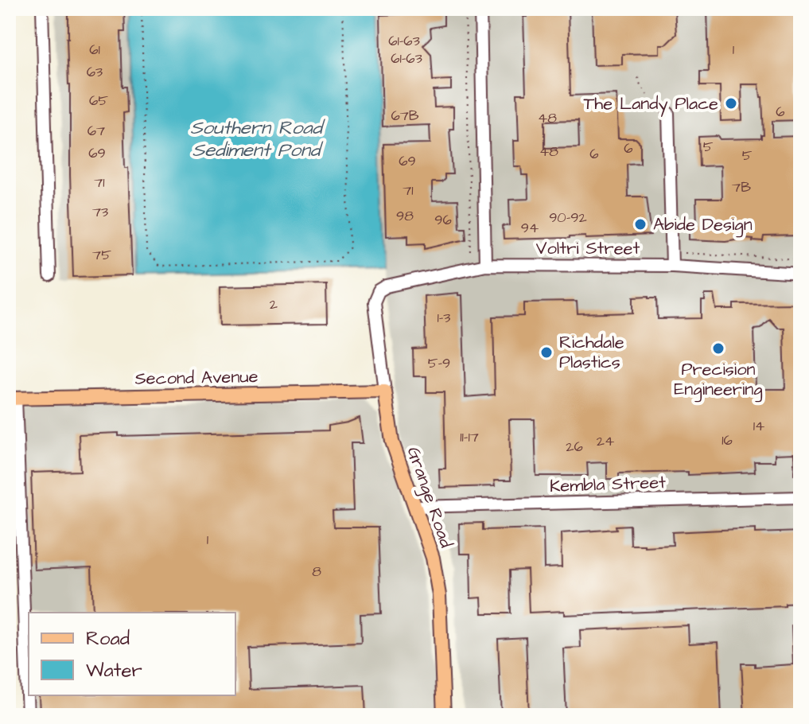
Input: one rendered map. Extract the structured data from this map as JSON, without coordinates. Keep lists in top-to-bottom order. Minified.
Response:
{"streets":{"main road":["Second Avenue","Grange Road"],"street":["Voltri Street","Kembla Street"]},"crossings":[["Voltri Street","Grange Road"],["Second Avenue","Grange Road"],["Kembla Street","Grange Road"]],"water":["Southern Road Sediment Pond"],"places":["The Landy Place","Abide Design","Precision Engineering","Richdale Plastics"],"house_numbers":["61-63","61","1","61-63","63","65","6","67B","48","67","5","6","48","69","6","5","69","71","7B","71","73","98","90-92","96","94","75","2","1-3","5-9","14","11-17","16","24","26","1","8"],"legend":["Road","Water"]}
